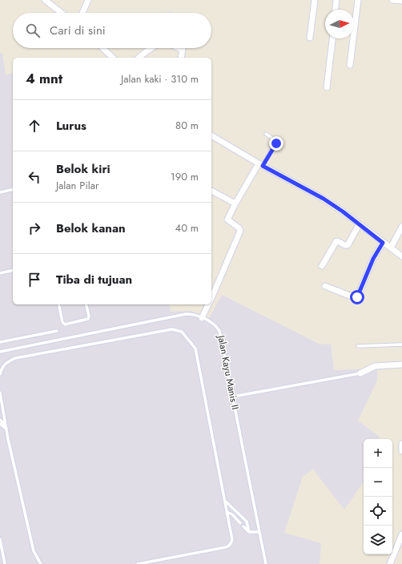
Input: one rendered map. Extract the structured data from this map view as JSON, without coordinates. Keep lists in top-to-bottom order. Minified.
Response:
{"streets":{"lane":["Jalan Kayu Manis II"]},"north":"right","page":{"search":"Cari di sini","heading":["4 mnt","Jalan kaki · 310 m"],"list":[["Lurus","80 m"],["Belok kiri","Jalan Pilar","190 m"],["Belok kanan","40 m"],"Tiba di tujuan"],"map_buttons":["+","−"]}}
